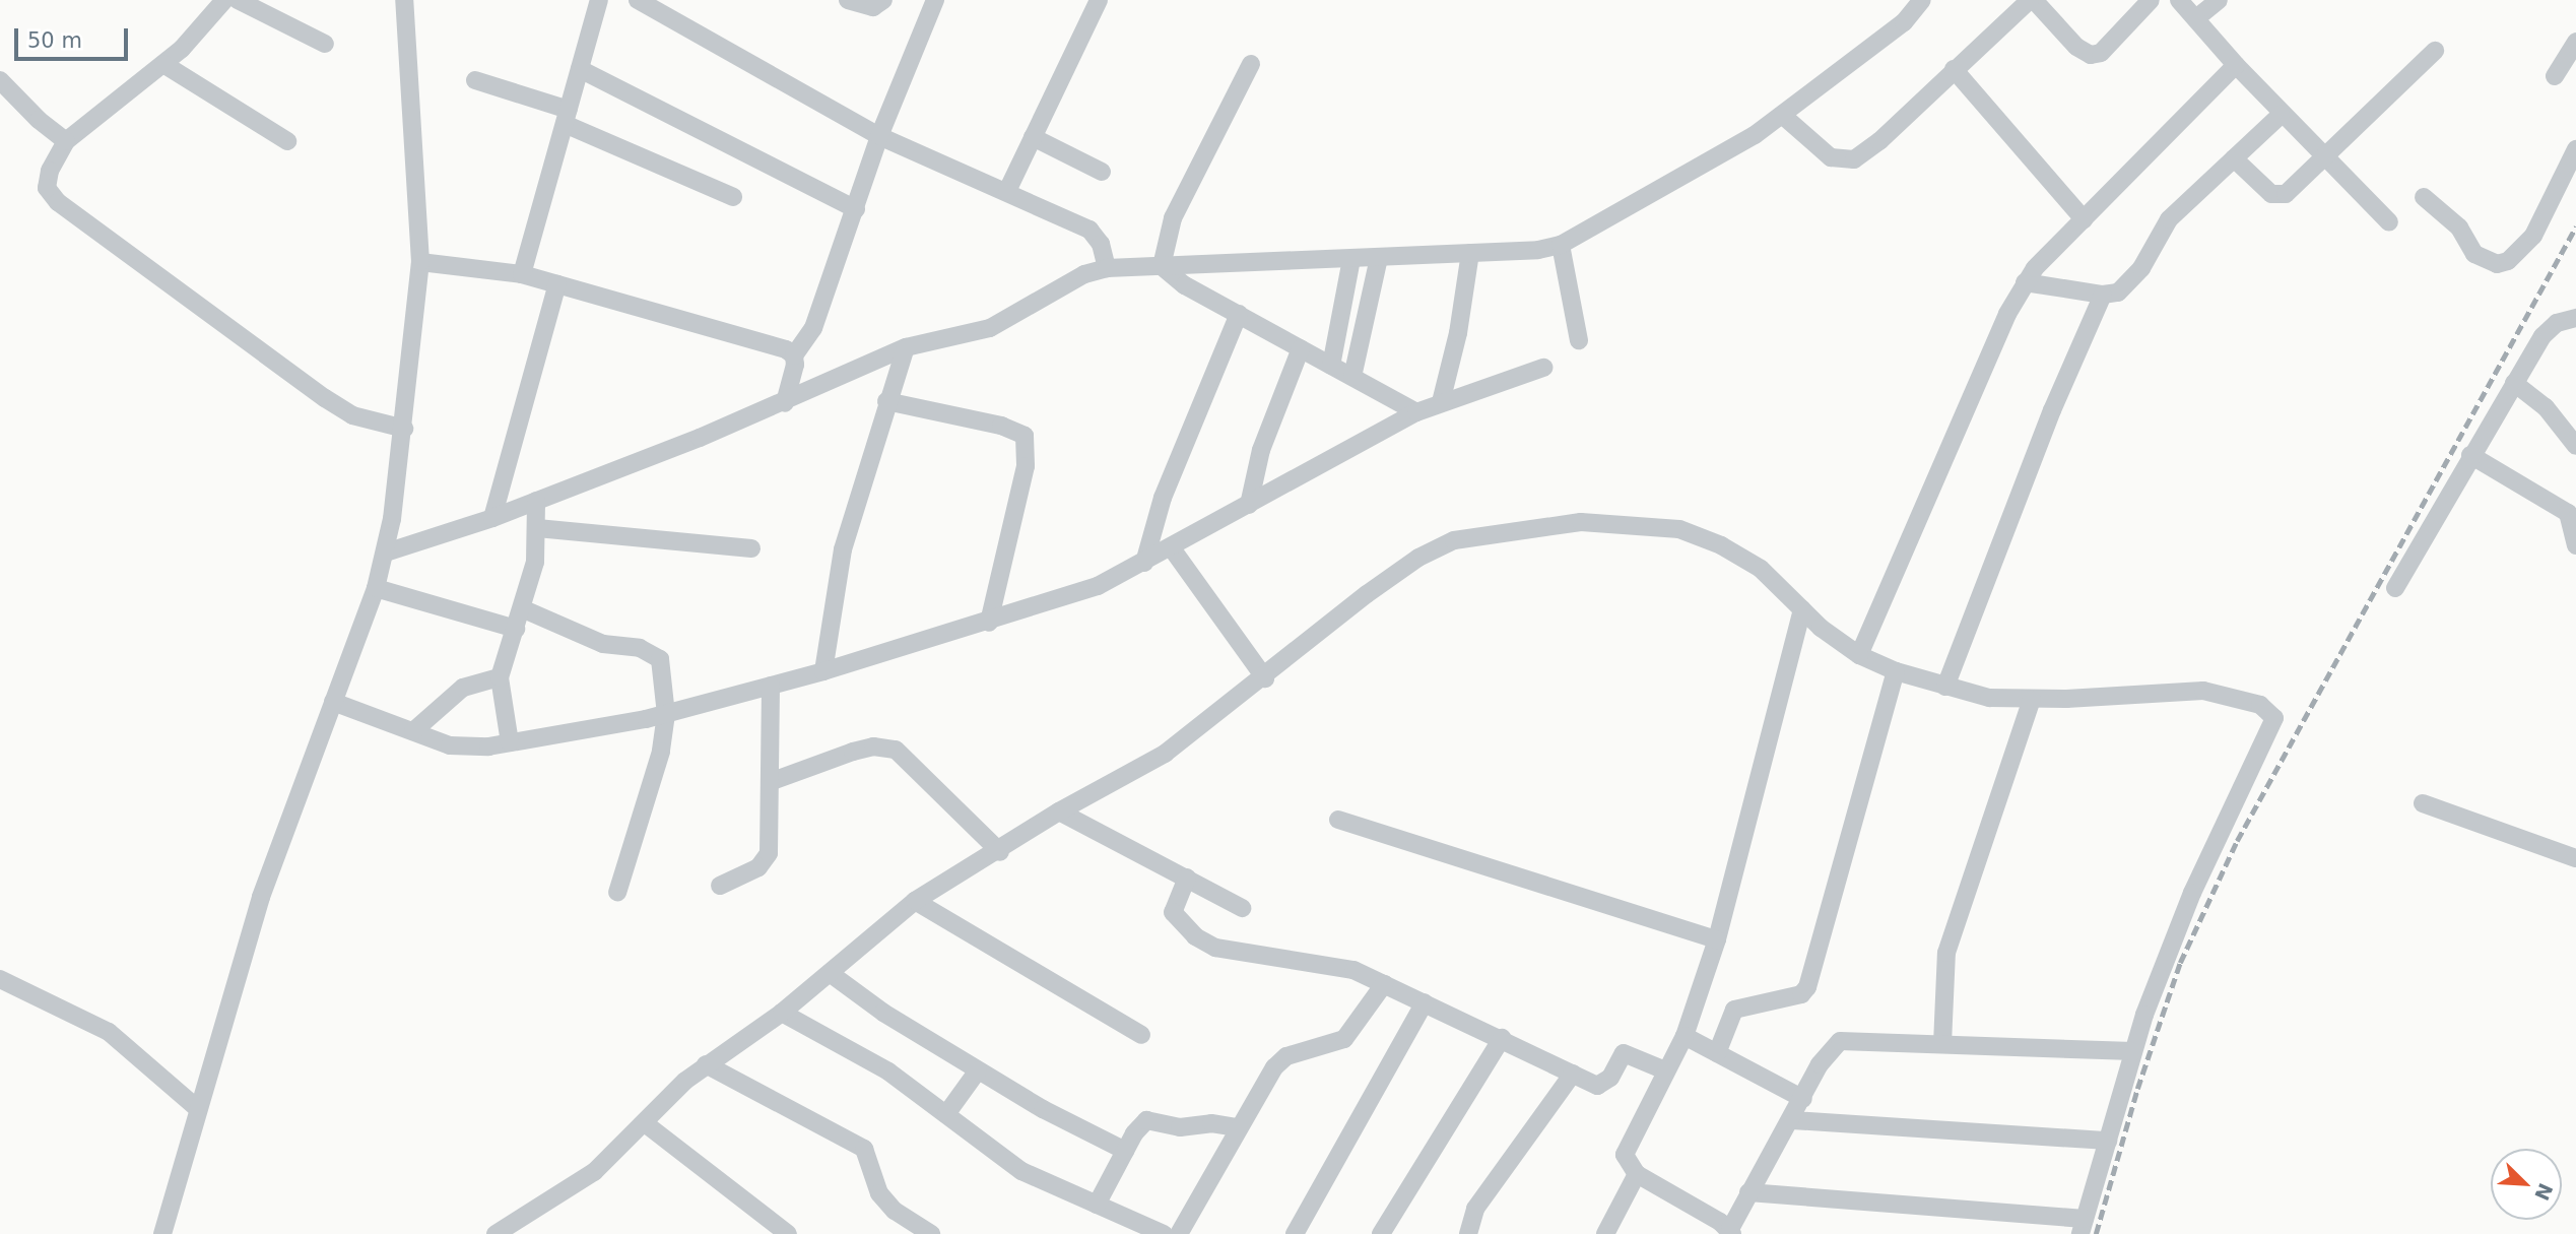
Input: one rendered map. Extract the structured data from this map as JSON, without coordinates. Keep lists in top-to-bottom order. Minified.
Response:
{"scale_bar":"50 m","north":"bottom right"}
